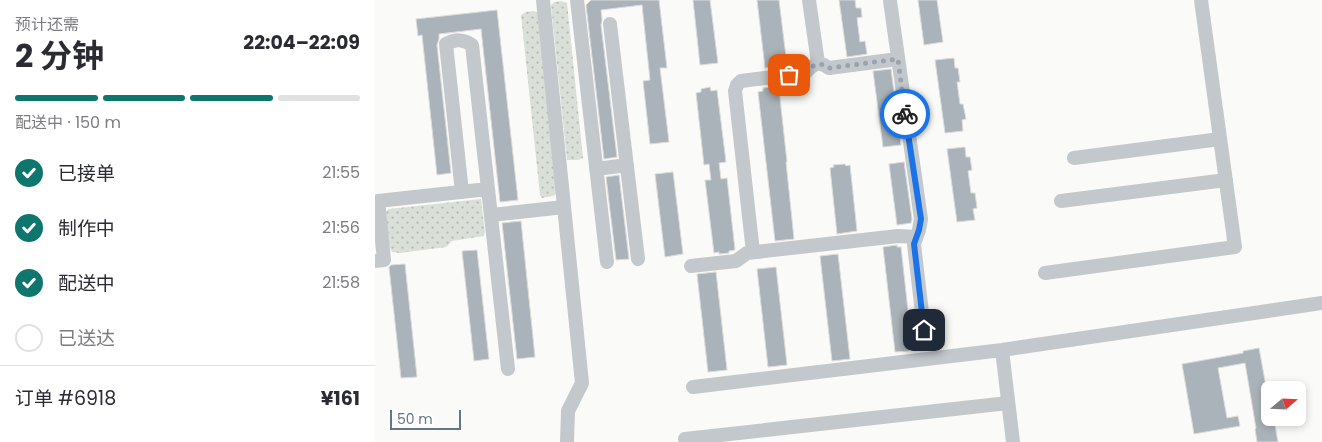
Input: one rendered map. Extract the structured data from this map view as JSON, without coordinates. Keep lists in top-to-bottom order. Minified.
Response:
{"scale_bar":"50 m","north":"right","page":{"heading":["2 分钟","预计还需","22:04–22:09"],"panel":["订单 #6918","¥161"],"bar":"配送中 · 150 m","list":[["已接单","21:55"],["制作中","21:56"],["配送中","21:58"],"已送达"],"scale":"50 m"}}
